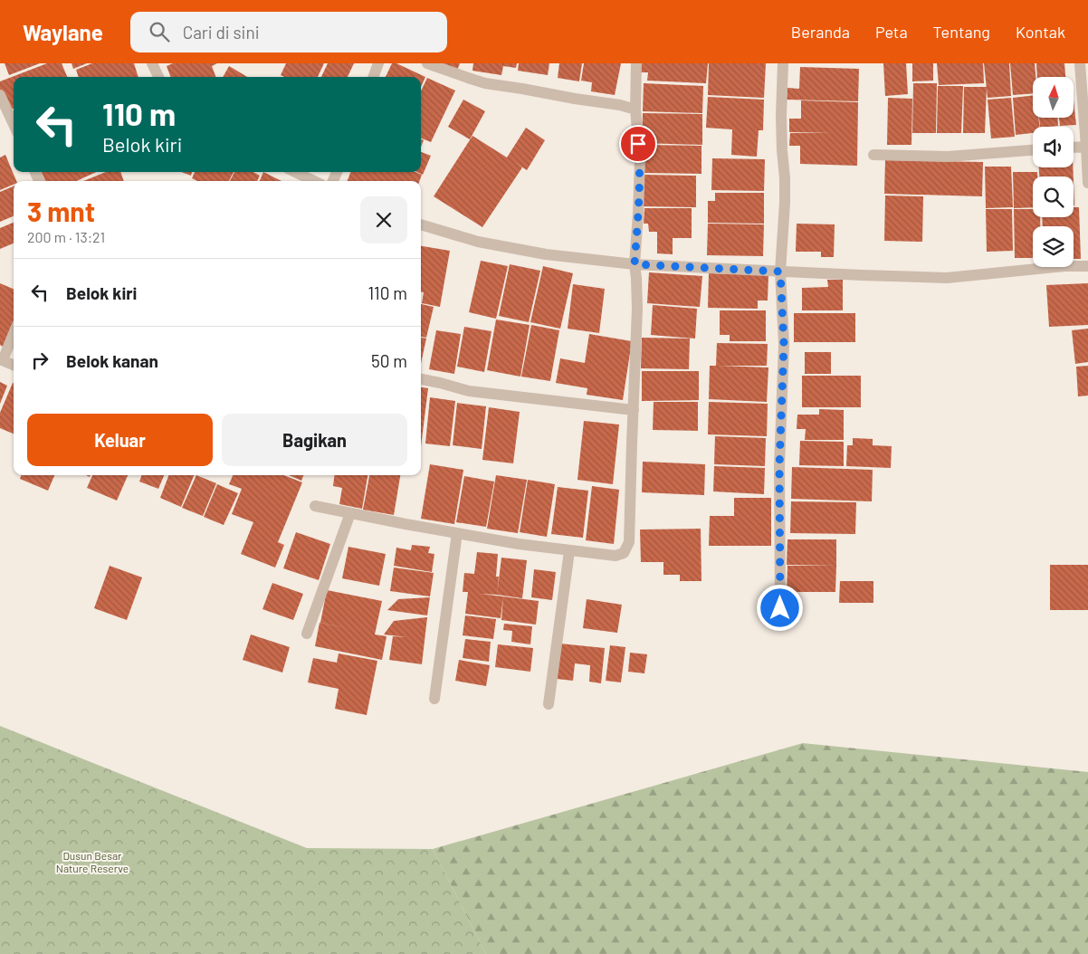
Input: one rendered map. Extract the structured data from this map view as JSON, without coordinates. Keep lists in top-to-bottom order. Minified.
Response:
{"parks":["Dusun Besar Nature Reserve"],"north":"top","page":{"header":"Waylane","search":"Cari di sini","nav":["Beranda","Peta","Tentang","Kontak"],"turn":["110 m","Belok kiri"],"heading":["3 mnt","200 m · 13:21"],"list":[{"name":"Belok kiri","value":"110 m"},{"name":"Belok kanan","value":"50 m"}],"buttons":["Keluar","Bagikan"]}}
